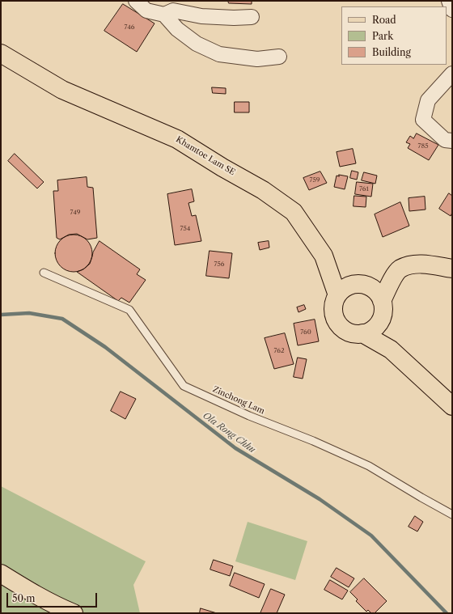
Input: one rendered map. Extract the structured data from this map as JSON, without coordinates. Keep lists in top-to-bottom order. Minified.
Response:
{"streets":{"main road":["Khamtoe Lam SE"],"lane":["Zinchong Lam"]},"water":["Ola Rong Chhu"],"house_numbers":["746","785","759","761","749","754","756","760","762"],"legend":["Road","Park","Building"],"scale_bar":"50 m"}
